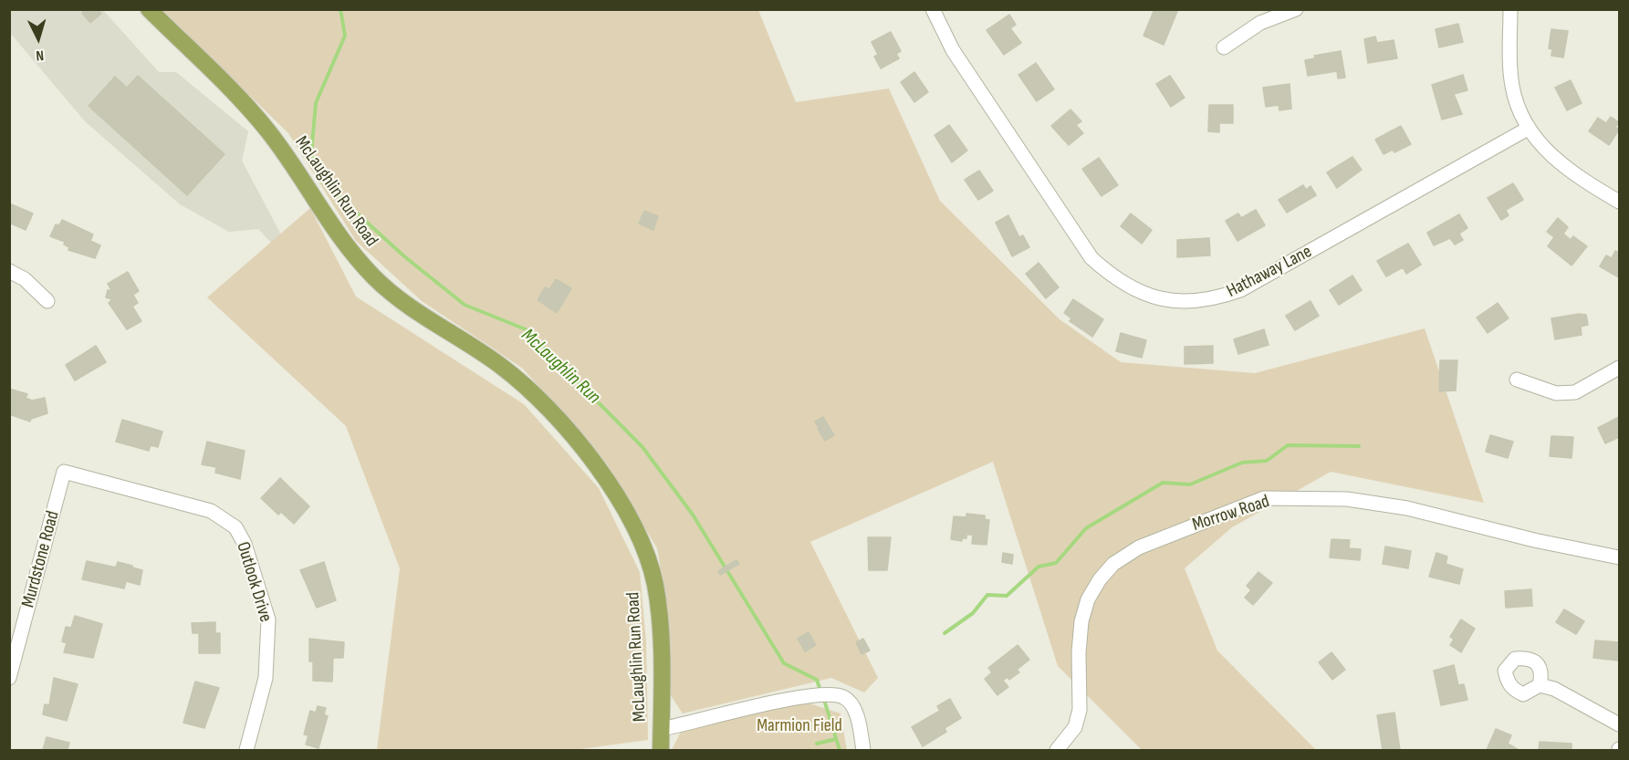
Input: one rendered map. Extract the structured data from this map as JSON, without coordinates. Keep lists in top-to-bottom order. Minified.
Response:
{"streets":{"main road":["McLaughlin Run Road"],"street":["Hathaway Lane","Morrow Road","Murdstone Road","Outlook Drive"]},"crossings":[["Murdstone Road","Outlook Drive"]],"water":["McLaughlin Run"],"parks":["Marmion Field"],"north":"bottom"}
